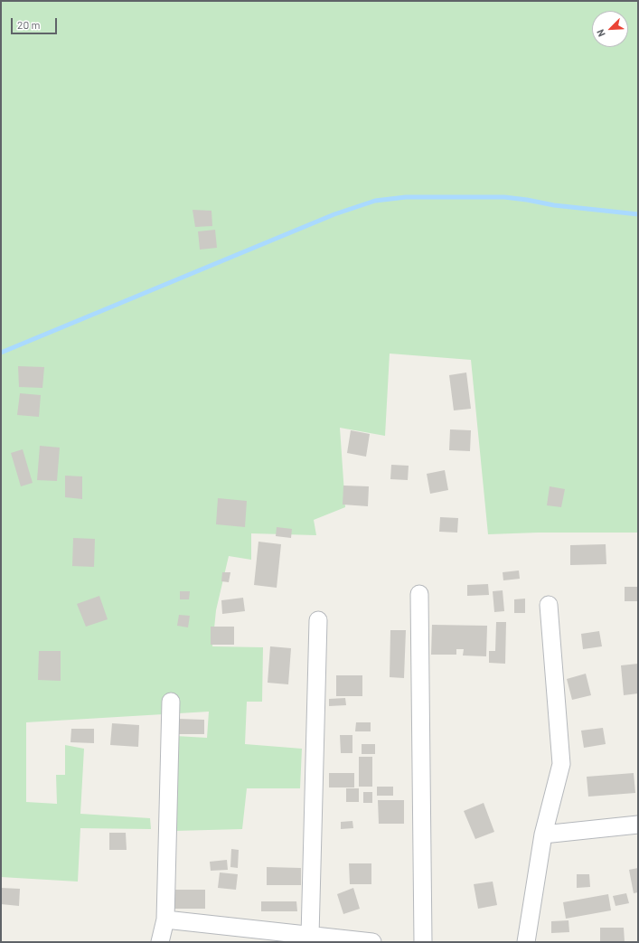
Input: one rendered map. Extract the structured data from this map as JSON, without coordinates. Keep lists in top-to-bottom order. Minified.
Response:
{"scale_bar":"20 m","north":"bottom left"}
